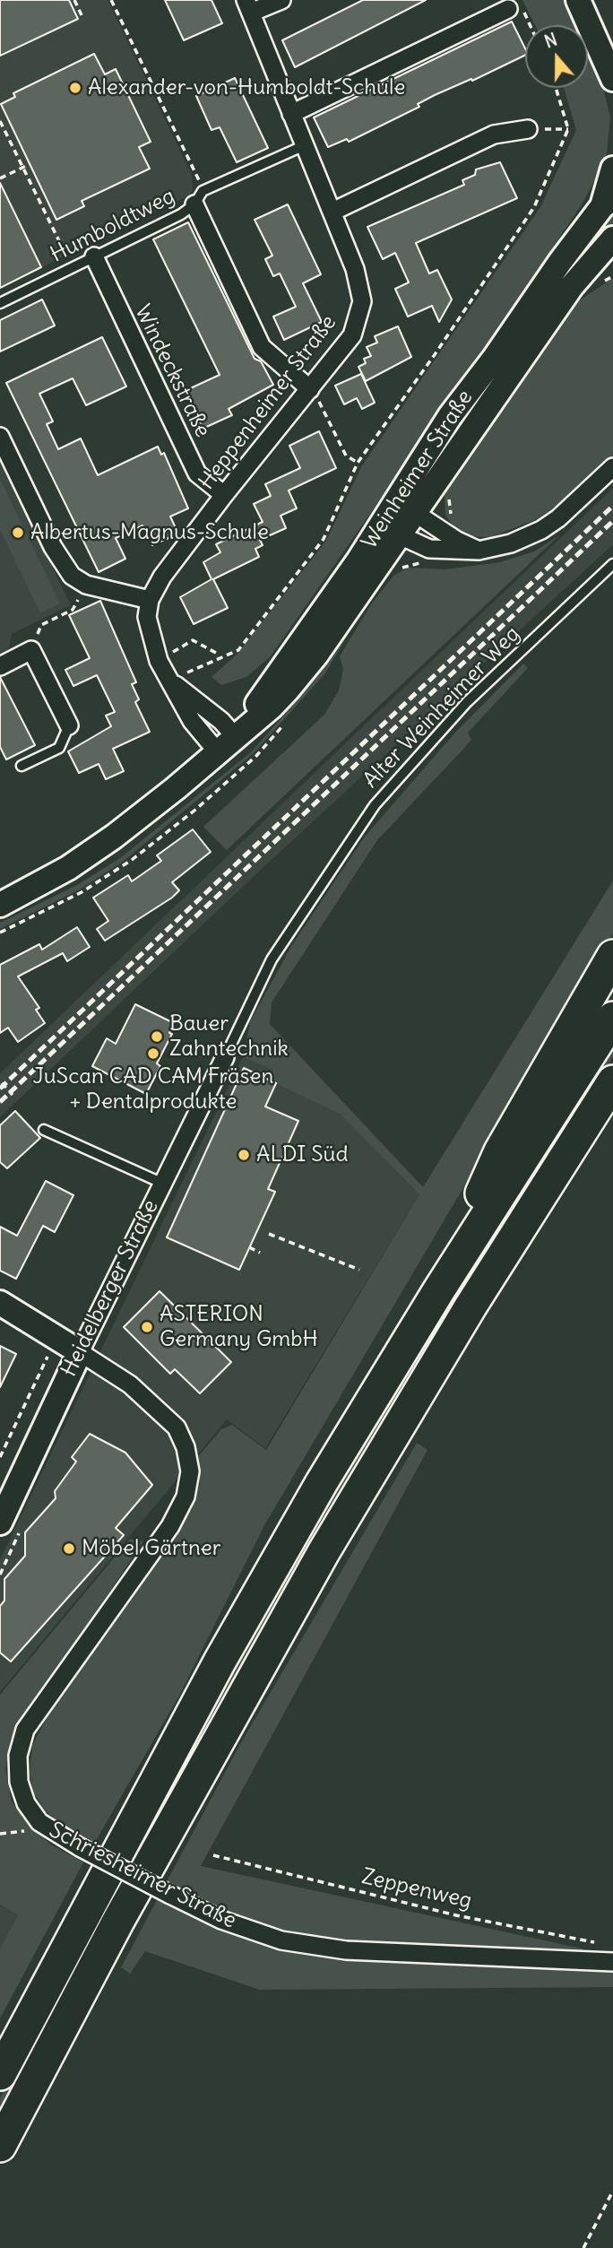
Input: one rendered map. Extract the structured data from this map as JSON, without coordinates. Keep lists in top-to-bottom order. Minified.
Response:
{"streets":{"street":["Windeckstraße","Heppenheimer Straße","Weinheimer Straße","Heidelberger Straße","Schriesheimer Straße"],"lane":["Humboldtweg","Alter Weinheimer Weg"],"path":["Zeppenweg"]},"crossings":[["Humboldtweg","Windeckstraße"],["Humboldtweg","Heppenheimer Straße"],["Windeckstraße","Heppenheimer Straße"],["Alter Weinheimer Weg","Heidelberger Straße"],["Heidelberger Straße","Schriesheimer Straße"]],"places":["Alexander-von-Humboldt-Schule","Albertus-Magnus-Schule","Bauer Zahntechnik","JuScan CAD CAM Fräsen + Dentalprodukte","ALDI Süd","ASTERION Germany GmbH","Möbel Gärtner"],"north":"top"}
